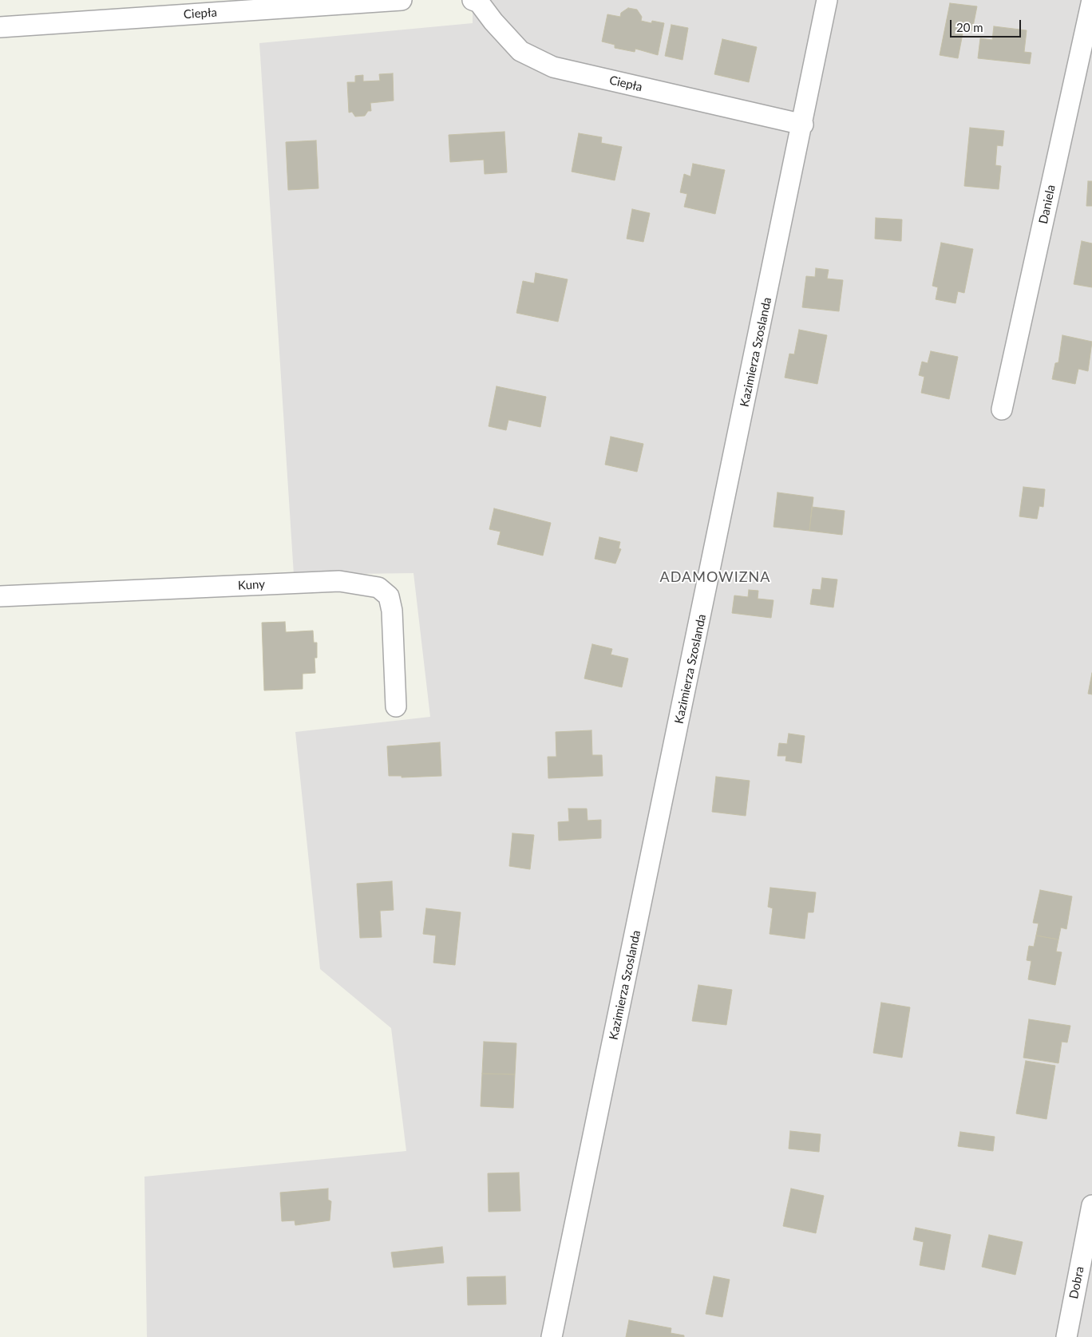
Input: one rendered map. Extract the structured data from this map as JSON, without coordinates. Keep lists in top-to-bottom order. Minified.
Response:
{"streets":{"street":["Ciepła","Daniela","Kazimierza Szoslanda","Kuny","Dobra"]},"crossings":[["Ciepła","Kazimierza Szoslanda"]],"districts":["ADAMOWIZNA"],"scale_bar":"20 m"}
